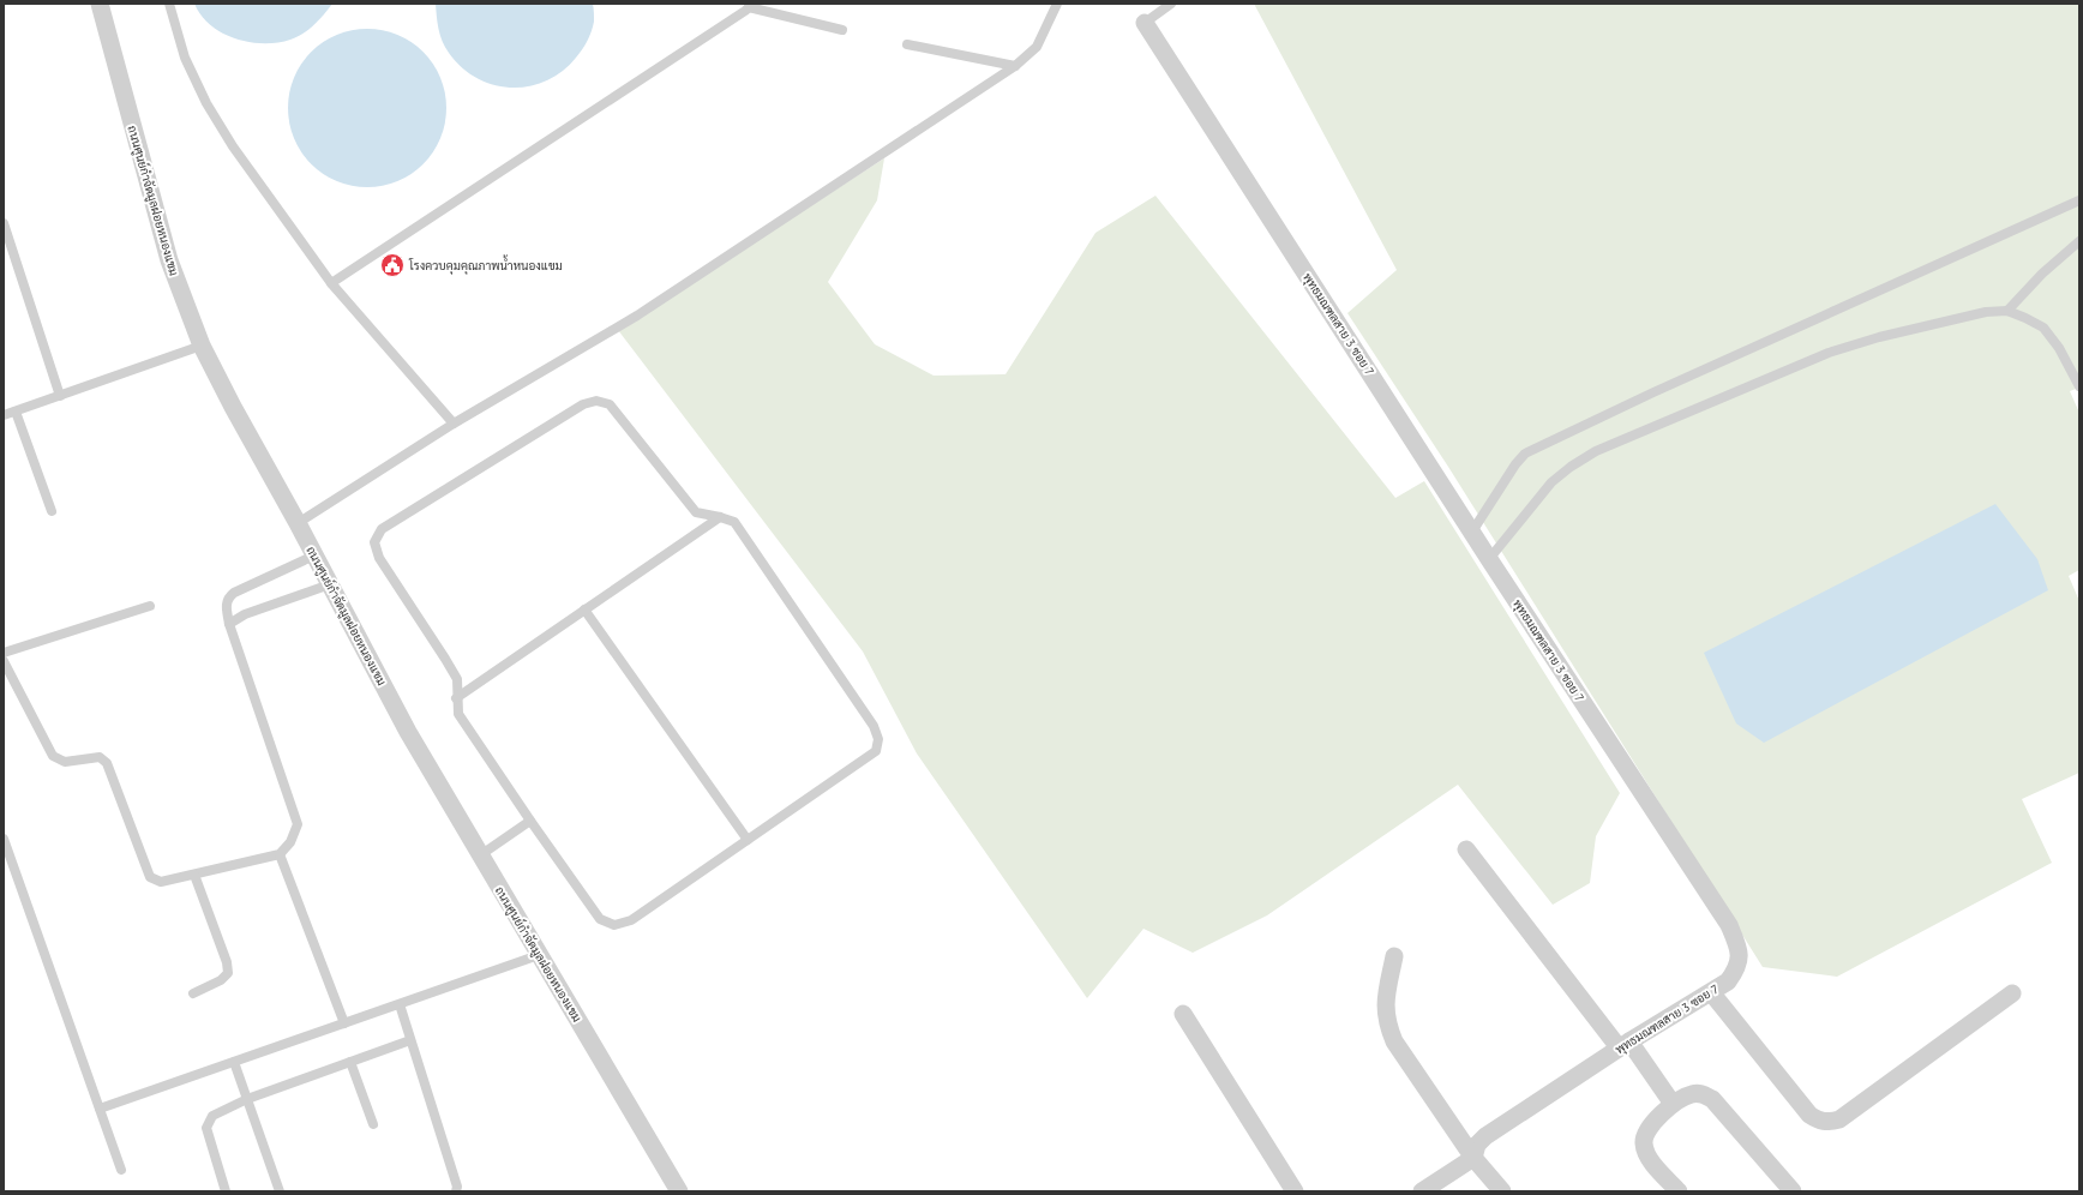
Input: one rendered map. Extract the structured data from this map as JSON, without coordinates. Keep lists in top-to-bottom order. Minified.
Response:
{"streets":{"street":["ถนนศูนย์กำจัดมูลฝอยหนองแขม","พุทธมณฑลสาย 3 ซอย 7"]},"places":{"public building":["โรงควบคุมคุณภาพน้ำหนองแขม"]}}
